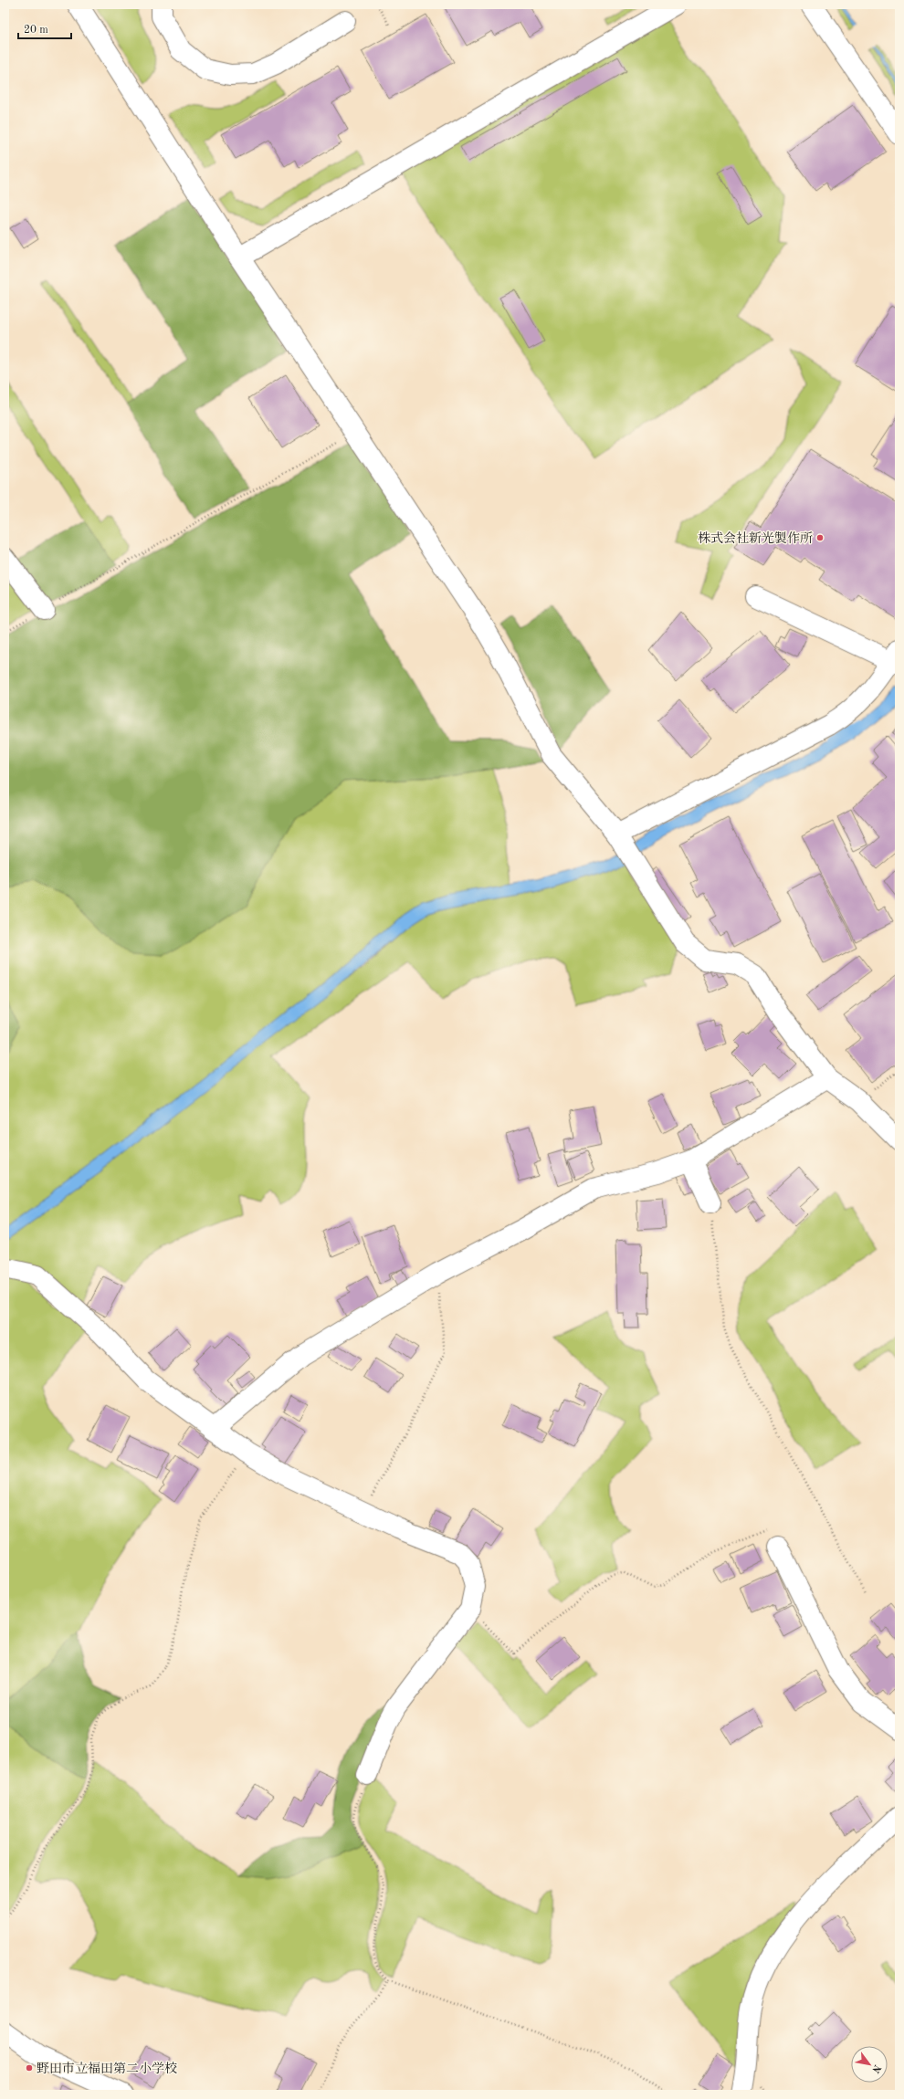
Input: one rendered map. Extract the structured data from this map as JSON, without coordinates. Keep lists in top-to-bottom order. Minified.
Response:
{"places":["株式会社新光製作所","野田市立福田第二小学校"],"scale_bar":"20 m","north":"bottom right"}
